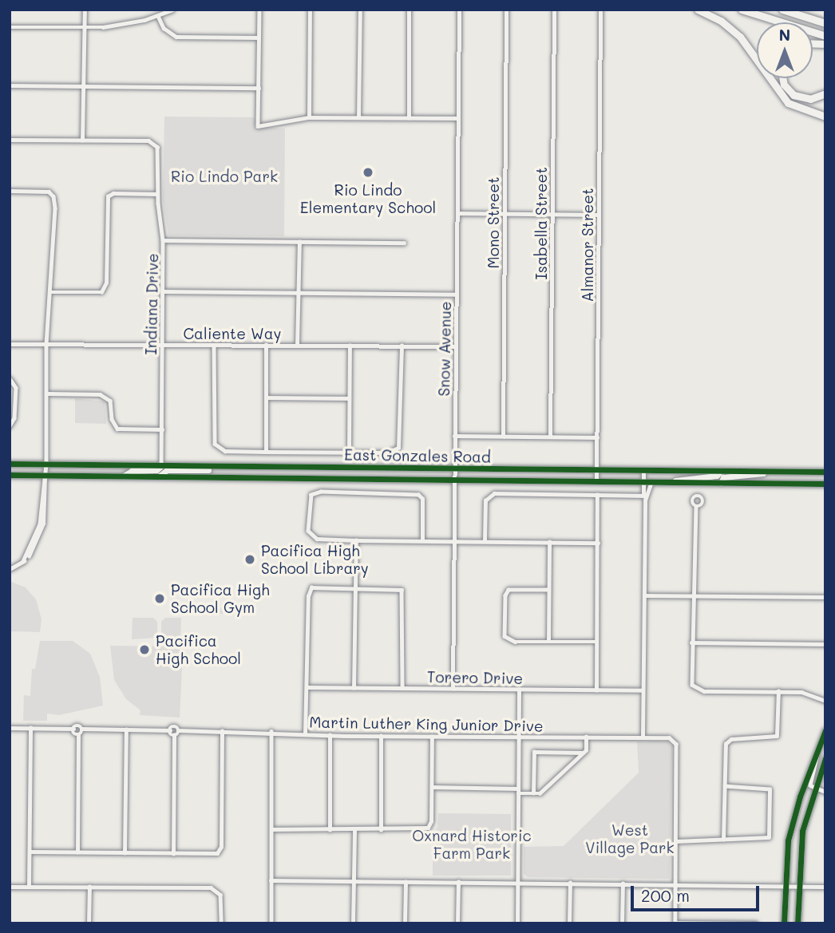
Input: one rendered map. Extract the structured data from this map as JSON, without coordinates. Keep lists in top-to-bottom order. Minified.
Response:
{"streets":{"main road":["East Gonzales Road"],"street":["Mono Street","Isabella Street","Almanor Street","Indiana Drive","Caliente Way","Snow Avenue","Torero Drive","Martin Luther King Junior Drive"]},"crossings":[["Almanor Street","East Gonzales Road"],["Indiana Drive","Caliente Way"],["Indiana Drive","East Gonzales Road"],["Caliente Way","Snow Avenue"],["Snow Avenue","East Gonzales Road"],["Snow Avenue","Torero Drive"]],"parks":["Rio Lindo Park","West Village Park","Oxnard Historic Farm Park"],"places":["Rio Lindo Elementary School","Pacifica High School Library","Pacifica High School Gym","Pacifica High School"],"scale_bar":"200 m","north":"top"}
